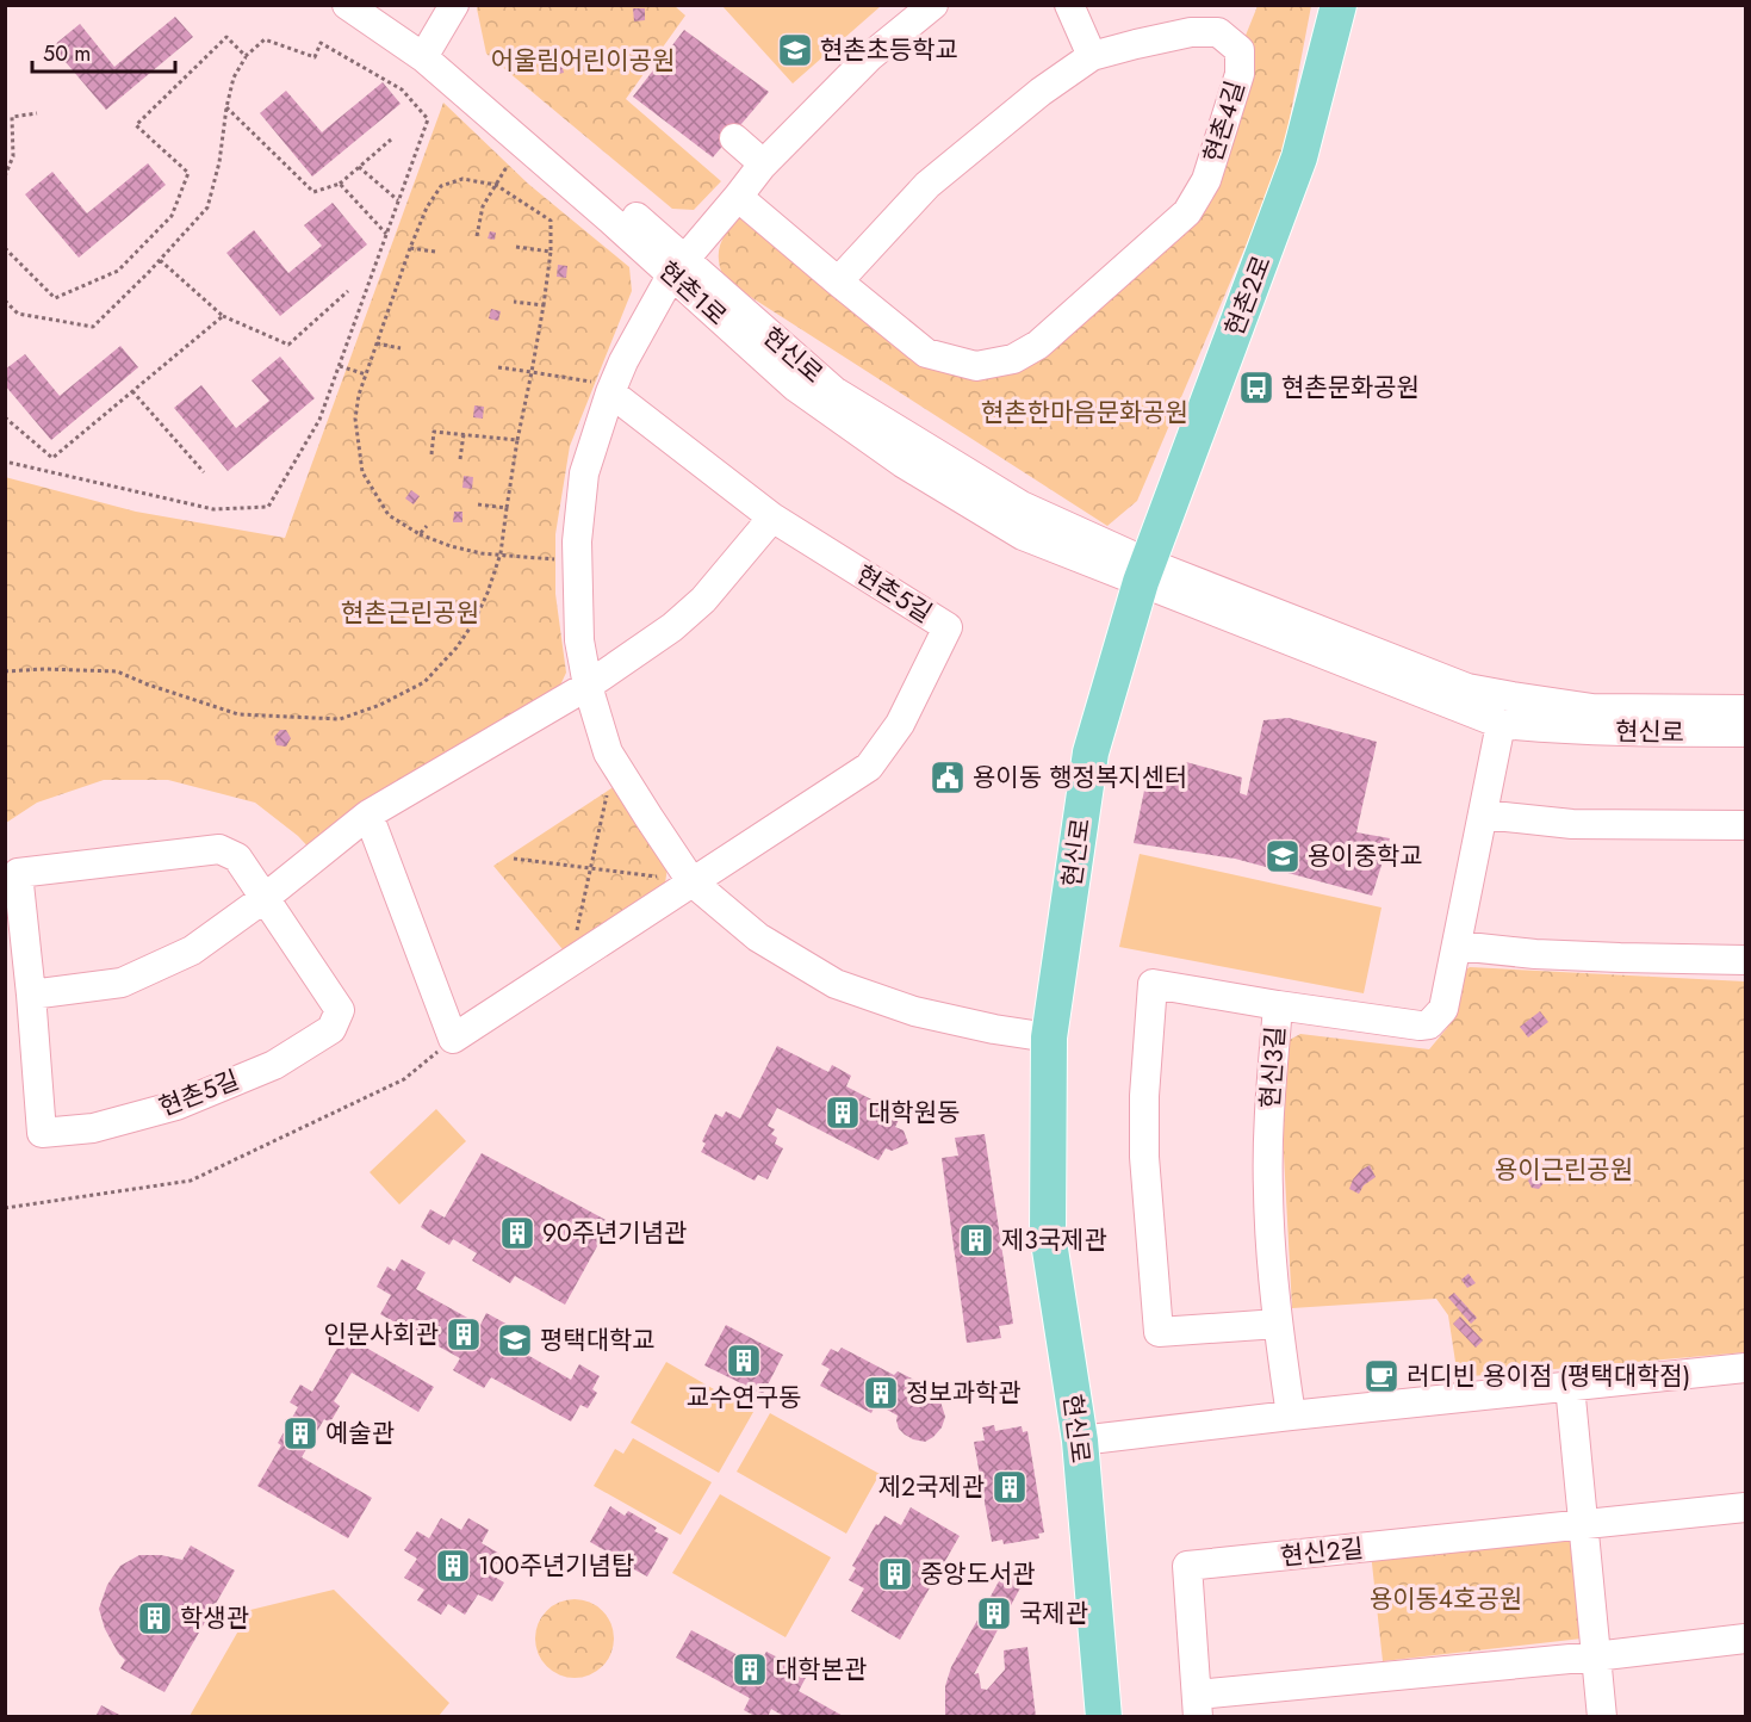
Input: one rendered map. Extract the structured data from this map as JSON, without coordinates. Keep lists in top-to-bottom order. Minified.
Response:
{"streets":{"main road":["현촌2로","현신로"],"street":["현촌4길","현촌1로","현촌5길","현신3길","현신2길"]},"crossings":[["현촌1로","현촌2로"],["현촌1로","현신로"],["현촌2로","현신로"],["현신로","현신3길"]],"parks":["어울림어린이공원","현촌한마음문화공원","현촌근린공원","용이근린공원","용이동4호공원"],"places":{"school or university":["현촌초등학교","용이중학교","평택대학교"],"bus stop":["현촌문화공원"],"public building":["용이동 행정복지센터"],"building":["대학원동","90주년기념관","제3국제관","인문사회관","교수연구동","정보과학관","예술관","제2국제관","100주년기념탑","중앙도서관","국제관","학생관","대학본관"],"cafe":["러디빈 용이점 (평택대학점)"]},"scale_bar":"50 m"}
